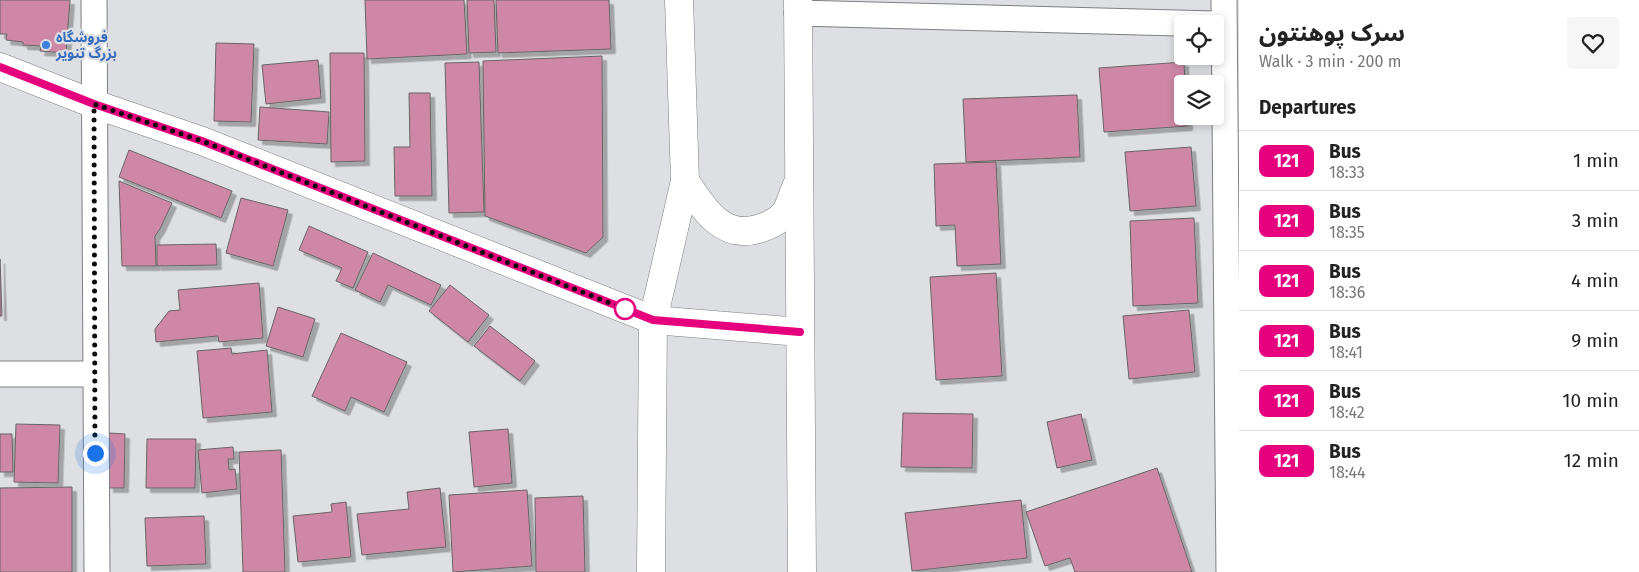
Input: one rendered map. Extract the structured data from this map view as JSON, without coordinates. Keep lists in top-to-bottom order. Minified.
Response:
{"places":["فروشگاه بزرگ تنویر"],"lines":["bus line 121"],"page":{"heading":[["سرک پوهنتون","Walk · 3 min · 200 m"],"Departures"],"list":[{"mark":"121","name":"Bus","note":"18:33","value":"1 min"},{"mark":"121","name":"Bus","note":"18:35","value":"3 min"},{"mark":"121","name":"Bus","note":"18:36","value":"4 min"},{"mark":"121","name":"Bus","note":"18:41","value":"9 min"},{"mark":"121","name":"Bus","note":"18:42","value":"10 min"},{"mark":"121","name":"Bus","note":"18:44","value":"12 min"}]}}
